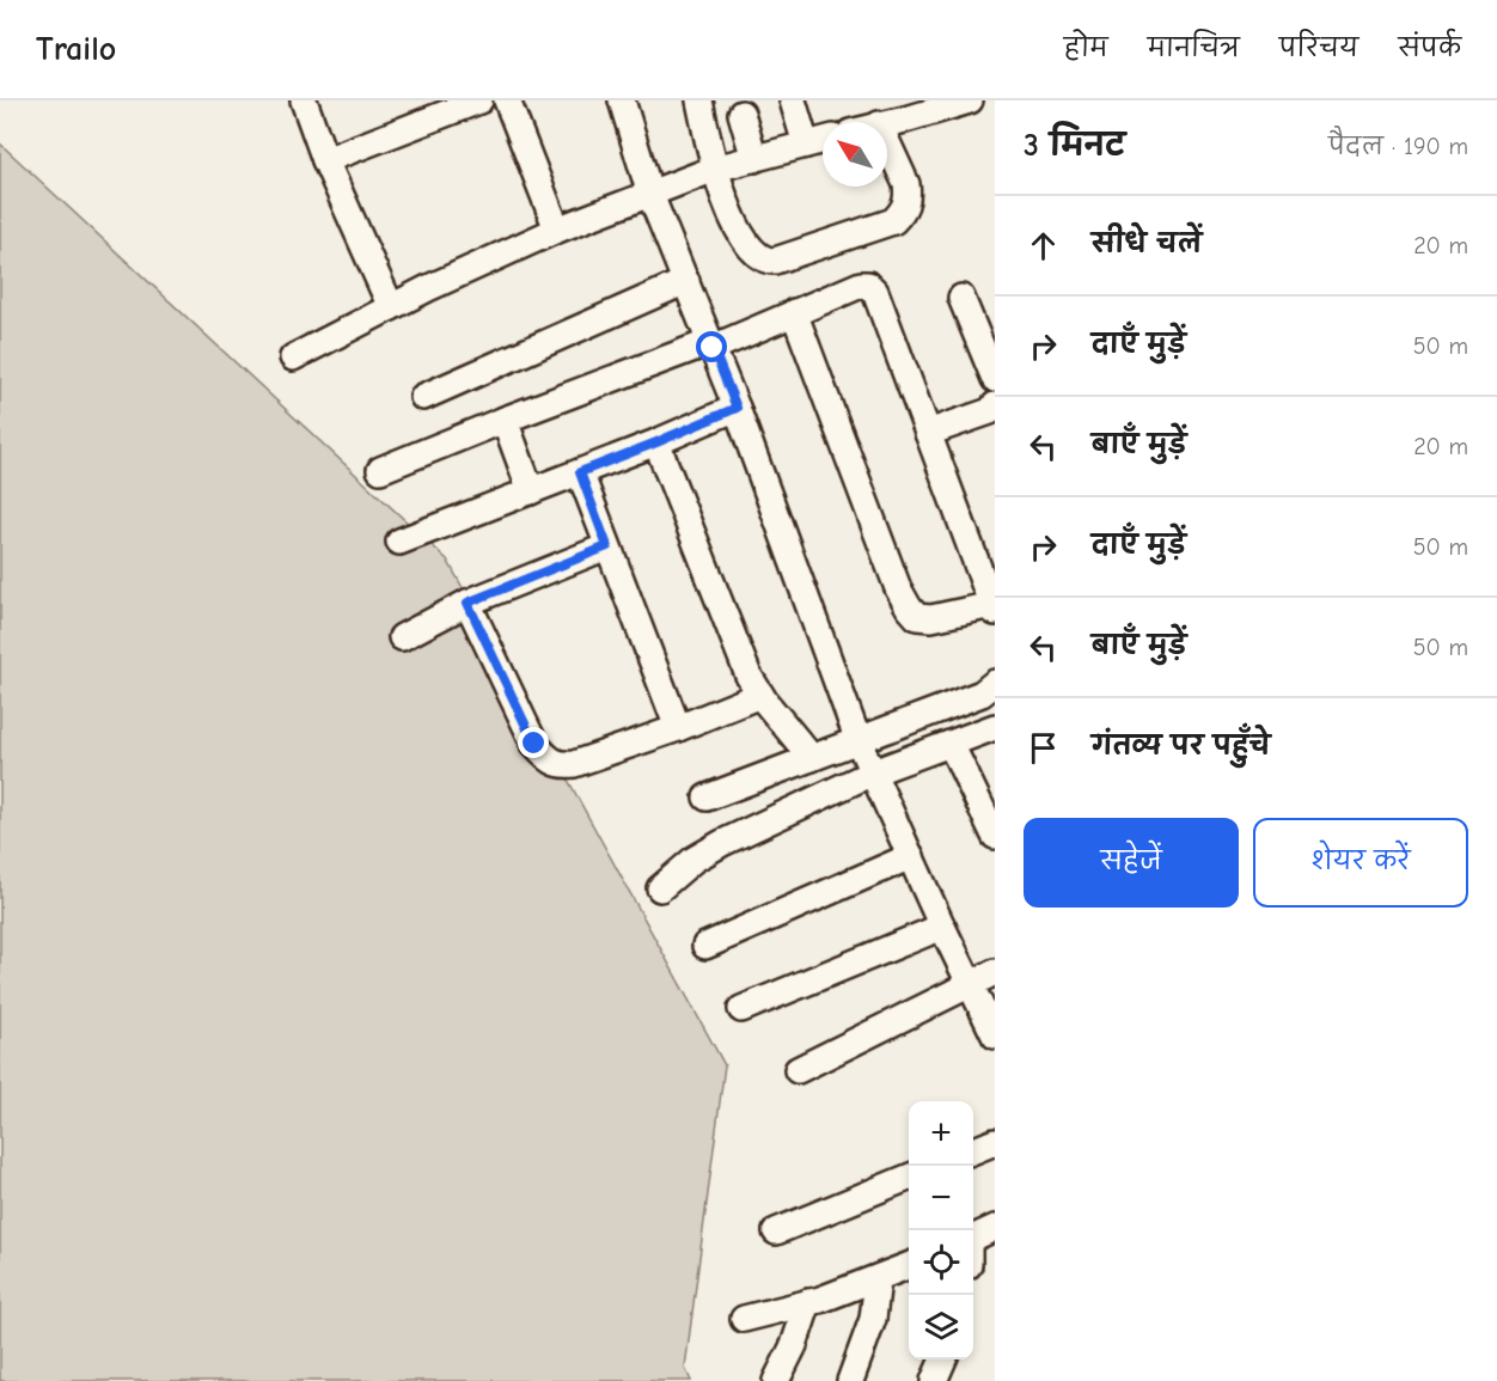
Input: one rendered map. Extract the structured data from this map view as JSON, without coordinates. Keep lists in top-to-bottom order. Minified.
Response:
{"north":"top left","page":{"header":"Trailo","nav":["होम","मानचित्र","परिचय","संपर्क"],"heading":["3 मिनट","पैदल · 190 m"],"list":[["सीधे चलें","20 m"],["दाएँ मुड़ें","50 m"],["बाएँ मुड़ें","20 m"],["दाएँ मुड़ें","50 m"],["बाएँ मुड़ें","50 m"],"गंतव्य पर पहुँचे"],"buttons":["सहेजें","शेयर करें"],"map_buttons":["+","−"]}}
